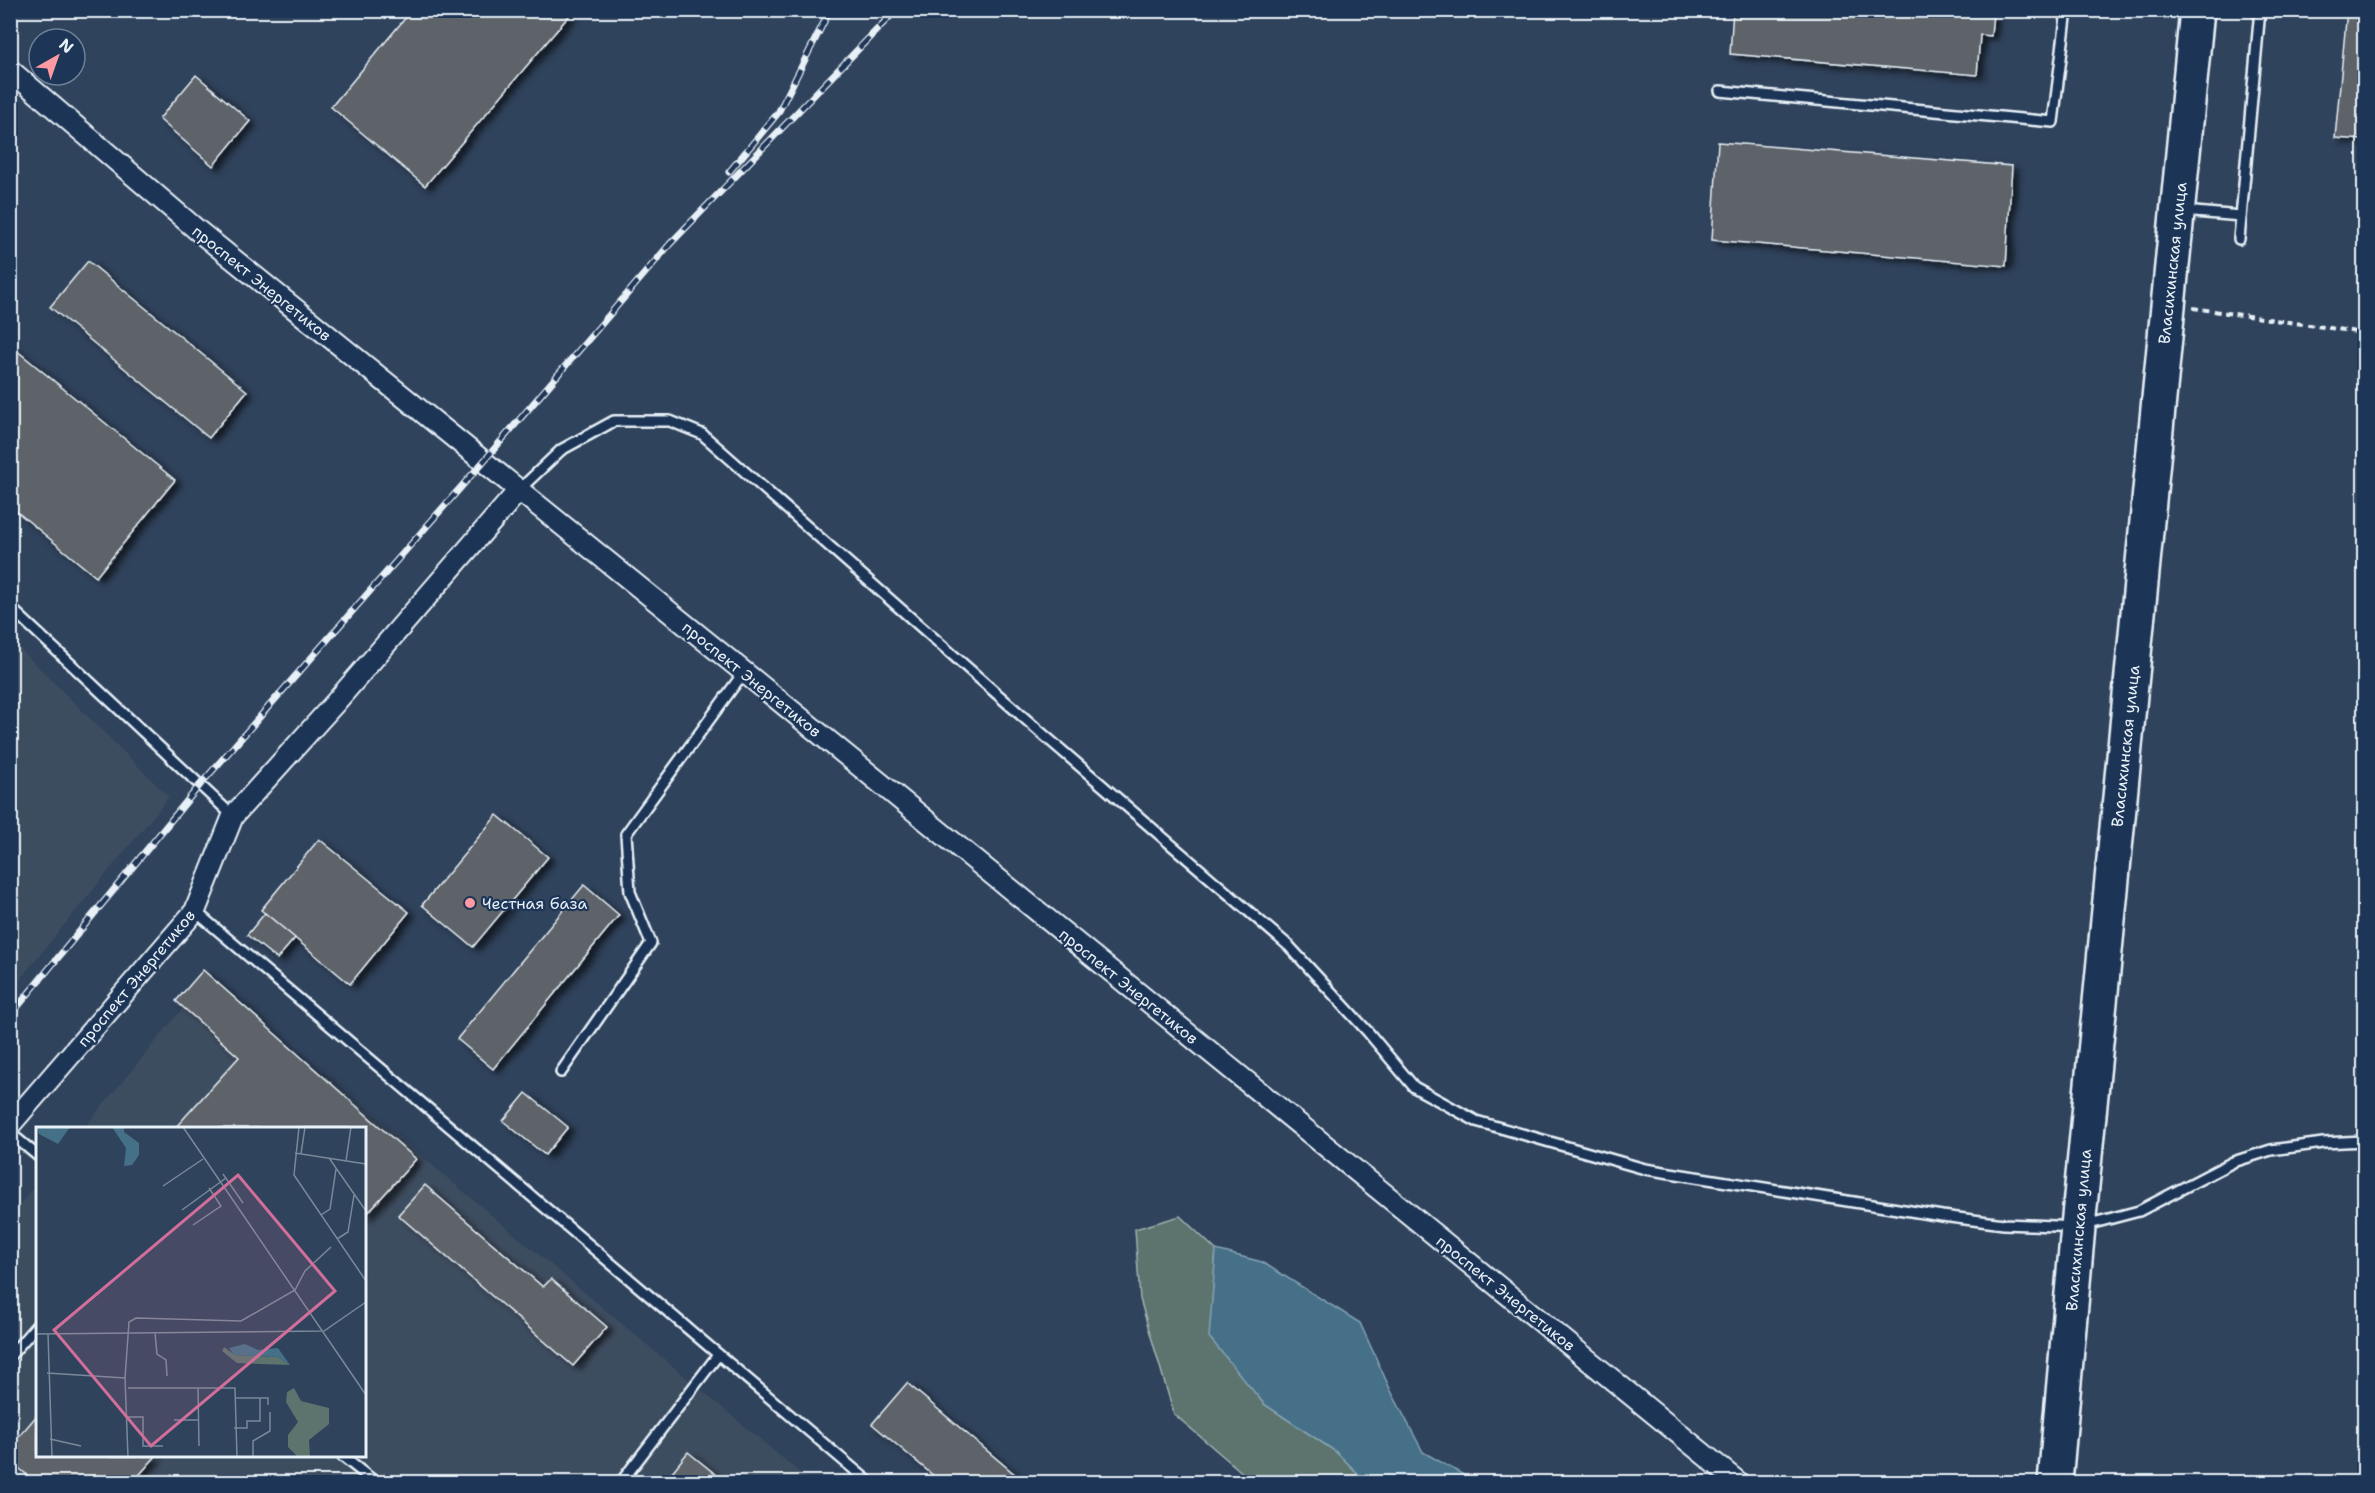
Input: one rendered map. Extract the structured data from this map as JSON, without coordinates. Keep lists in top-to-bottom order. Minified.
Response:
{"streets":{"highway":["Власихинская улица"],"street":["проспект Энергетиков"]},"places":["Честная база"],"north":"top right"}
